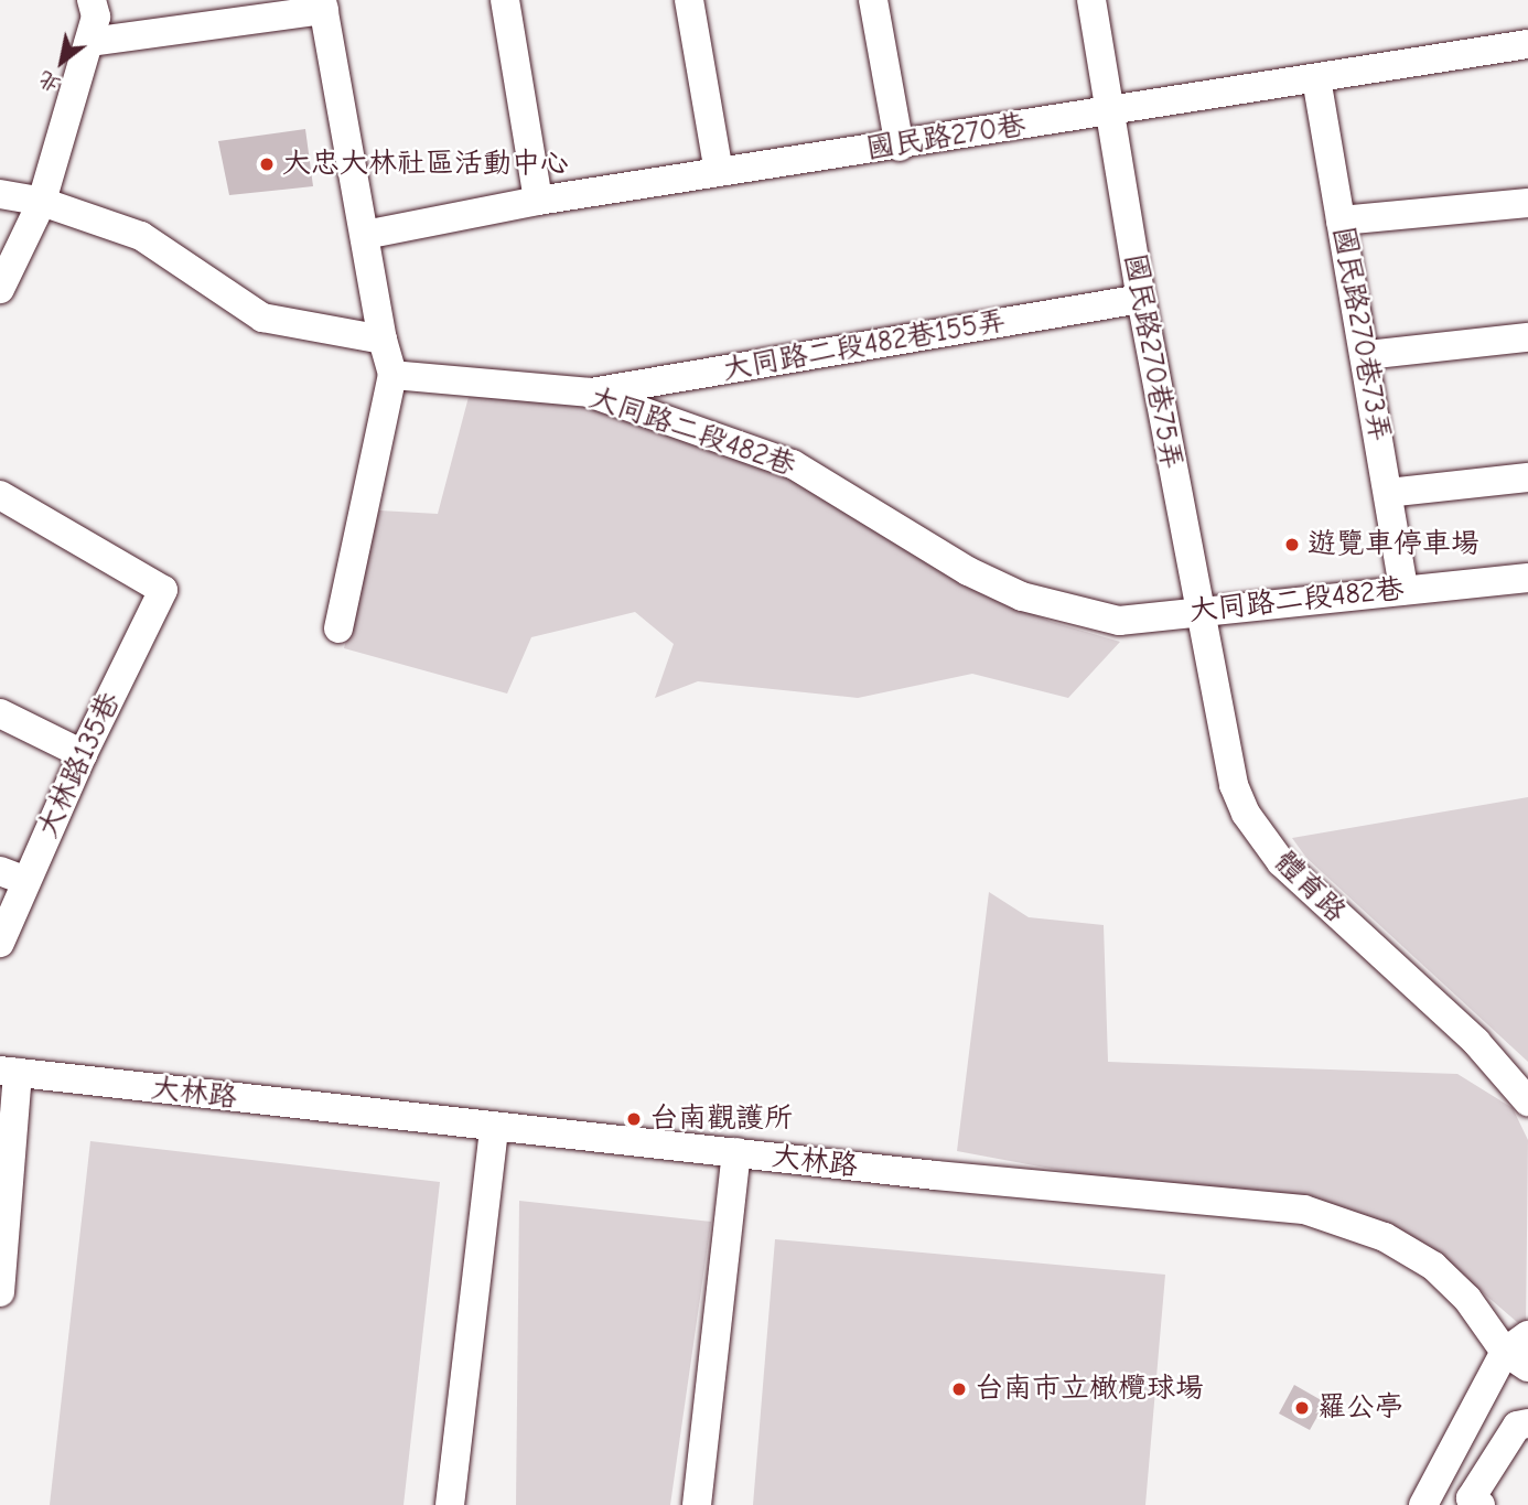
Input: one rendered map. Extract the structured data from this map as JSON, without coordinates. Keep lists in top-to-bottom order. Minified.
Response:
{"streets":{"street":["國民路270巷","國民路270巷73弄","大同路二段482巷155弄","國民路270巷75弄","大同路二段482巷","大林路135巷","體育路","大林路"]},"crossings":[["國民路270巷","國民路270巷73弄"],["國民路270巷","國民路270巷75弄"],["國民路270巷73弄","大同路二段482巷"],["大同路二段482巷155弄","國民路270巷75弄"],["大同路二段482巷155弄","大同路二段482巷"],["國民路270巷75弄","大同路二段482巷"],["國民路270巷75弄","體育路"],["大同路二段482巷","體育路"]],"places":["大忠大林社區活動中心","遊覽車停車場","台南觀護所","台南市立橄欖球場","羅公亭"],"north":"bottom left"}
